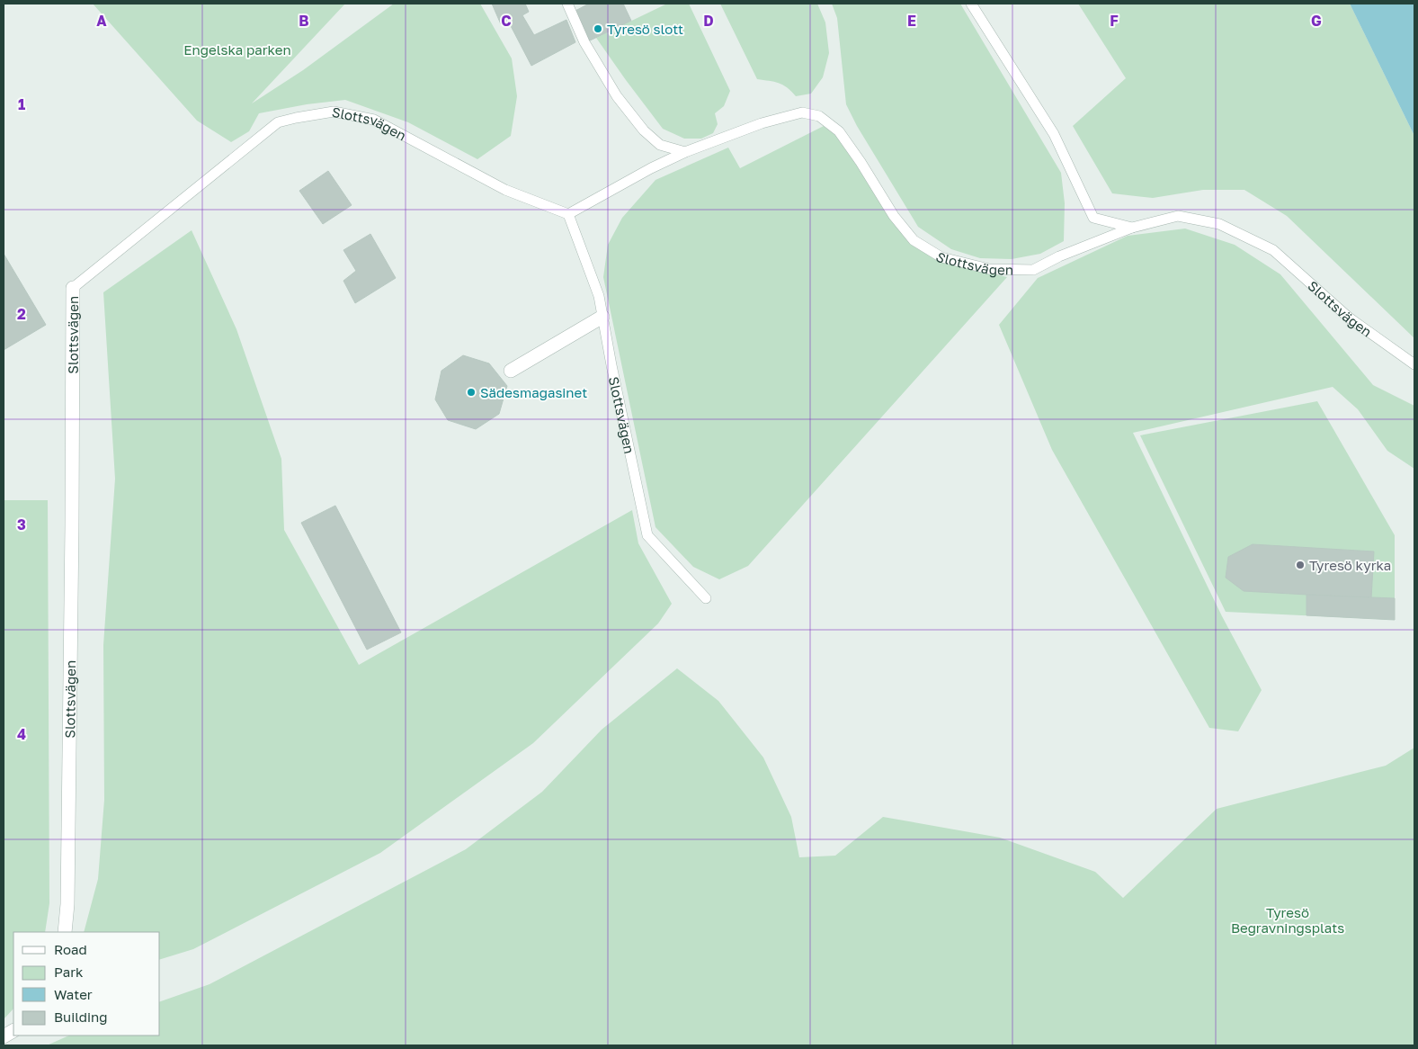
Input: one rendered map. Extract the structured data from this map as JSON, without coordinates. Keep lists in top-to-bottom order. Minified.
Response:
{"streets":{"street":["Slottsvägen"]},"parks":["Engelska parken","Tyresö Begravningsplats"],"places":["Tyresö slott","Sädesmagasinet","Tyresö kyrka"],"legend":["Road","Park","Water","Building"],"grid":{"columns":["A","B","C","D","E","F","G"],"rows":["1","2","3","4"]}}
